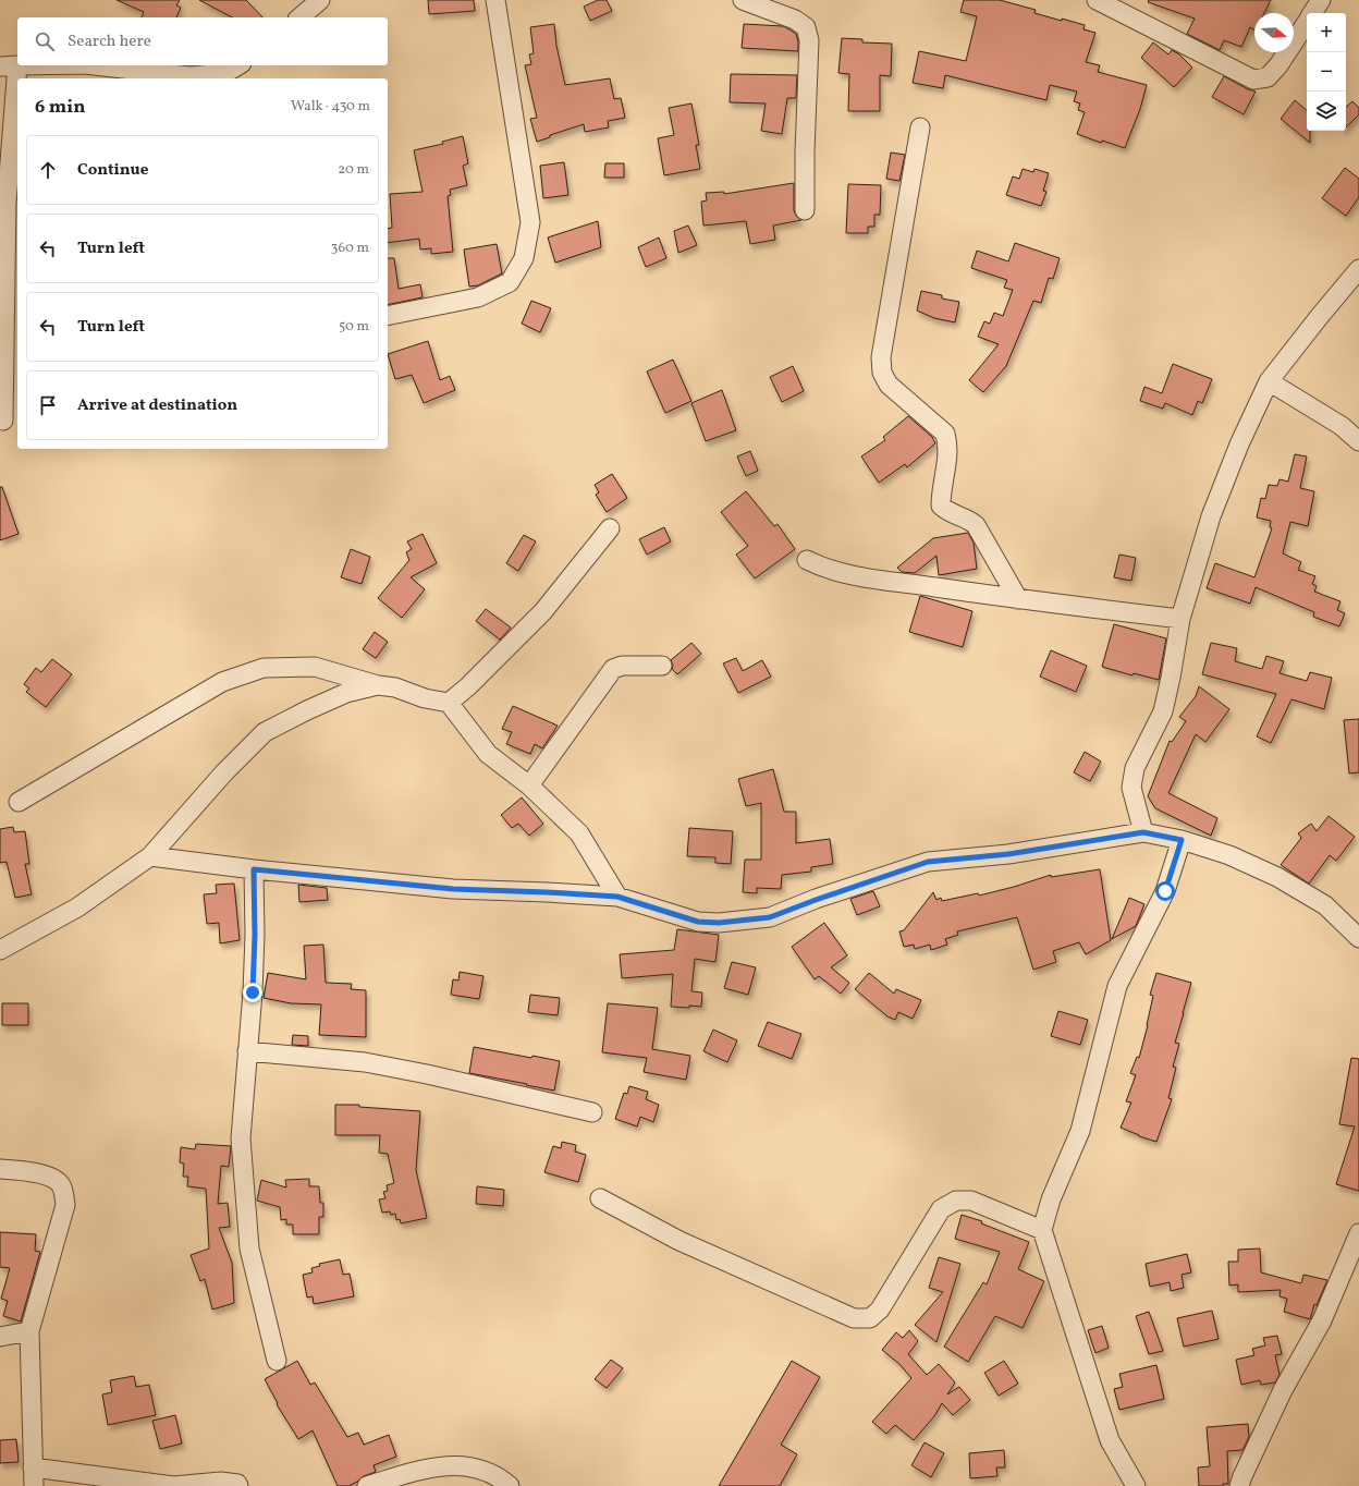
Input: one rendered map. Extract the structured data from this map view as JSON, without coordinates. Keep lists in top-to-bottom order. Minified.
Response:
{"north":"right","page":{"map_buttons":["+","−"],"search":"Search here","heading":["6 min","Walk · 430 m"],"list":[["Continue","20 m"],["Turn left","360 m"],["Turn left","50 m"],"Arrive at destination"]}}
